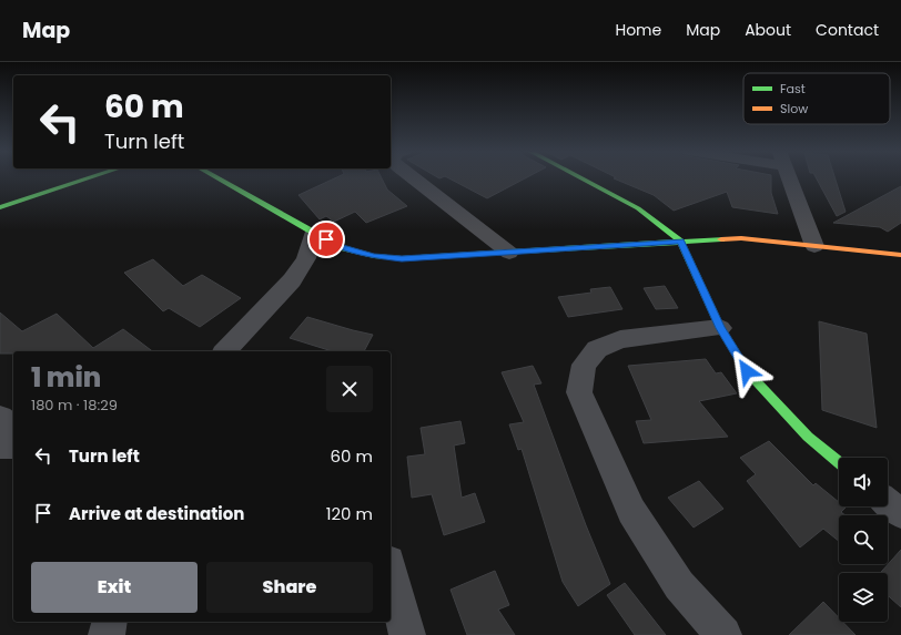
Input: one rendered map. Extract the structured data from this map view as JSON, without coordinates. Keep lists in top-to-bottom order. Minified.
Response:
{"legend":["Fast","Slow"],"page":{"header":"Map","nav":["Home","Map","About","Contact"],"turn":["60 m","Turn left"],"heading":["1 min","180 m · 18:29"],"list":[{"name":"Turn left","value":"60 m"},{"name":"Arrive at destination","value":"120 m"}],"buttons":["Exit","Share"]}}
